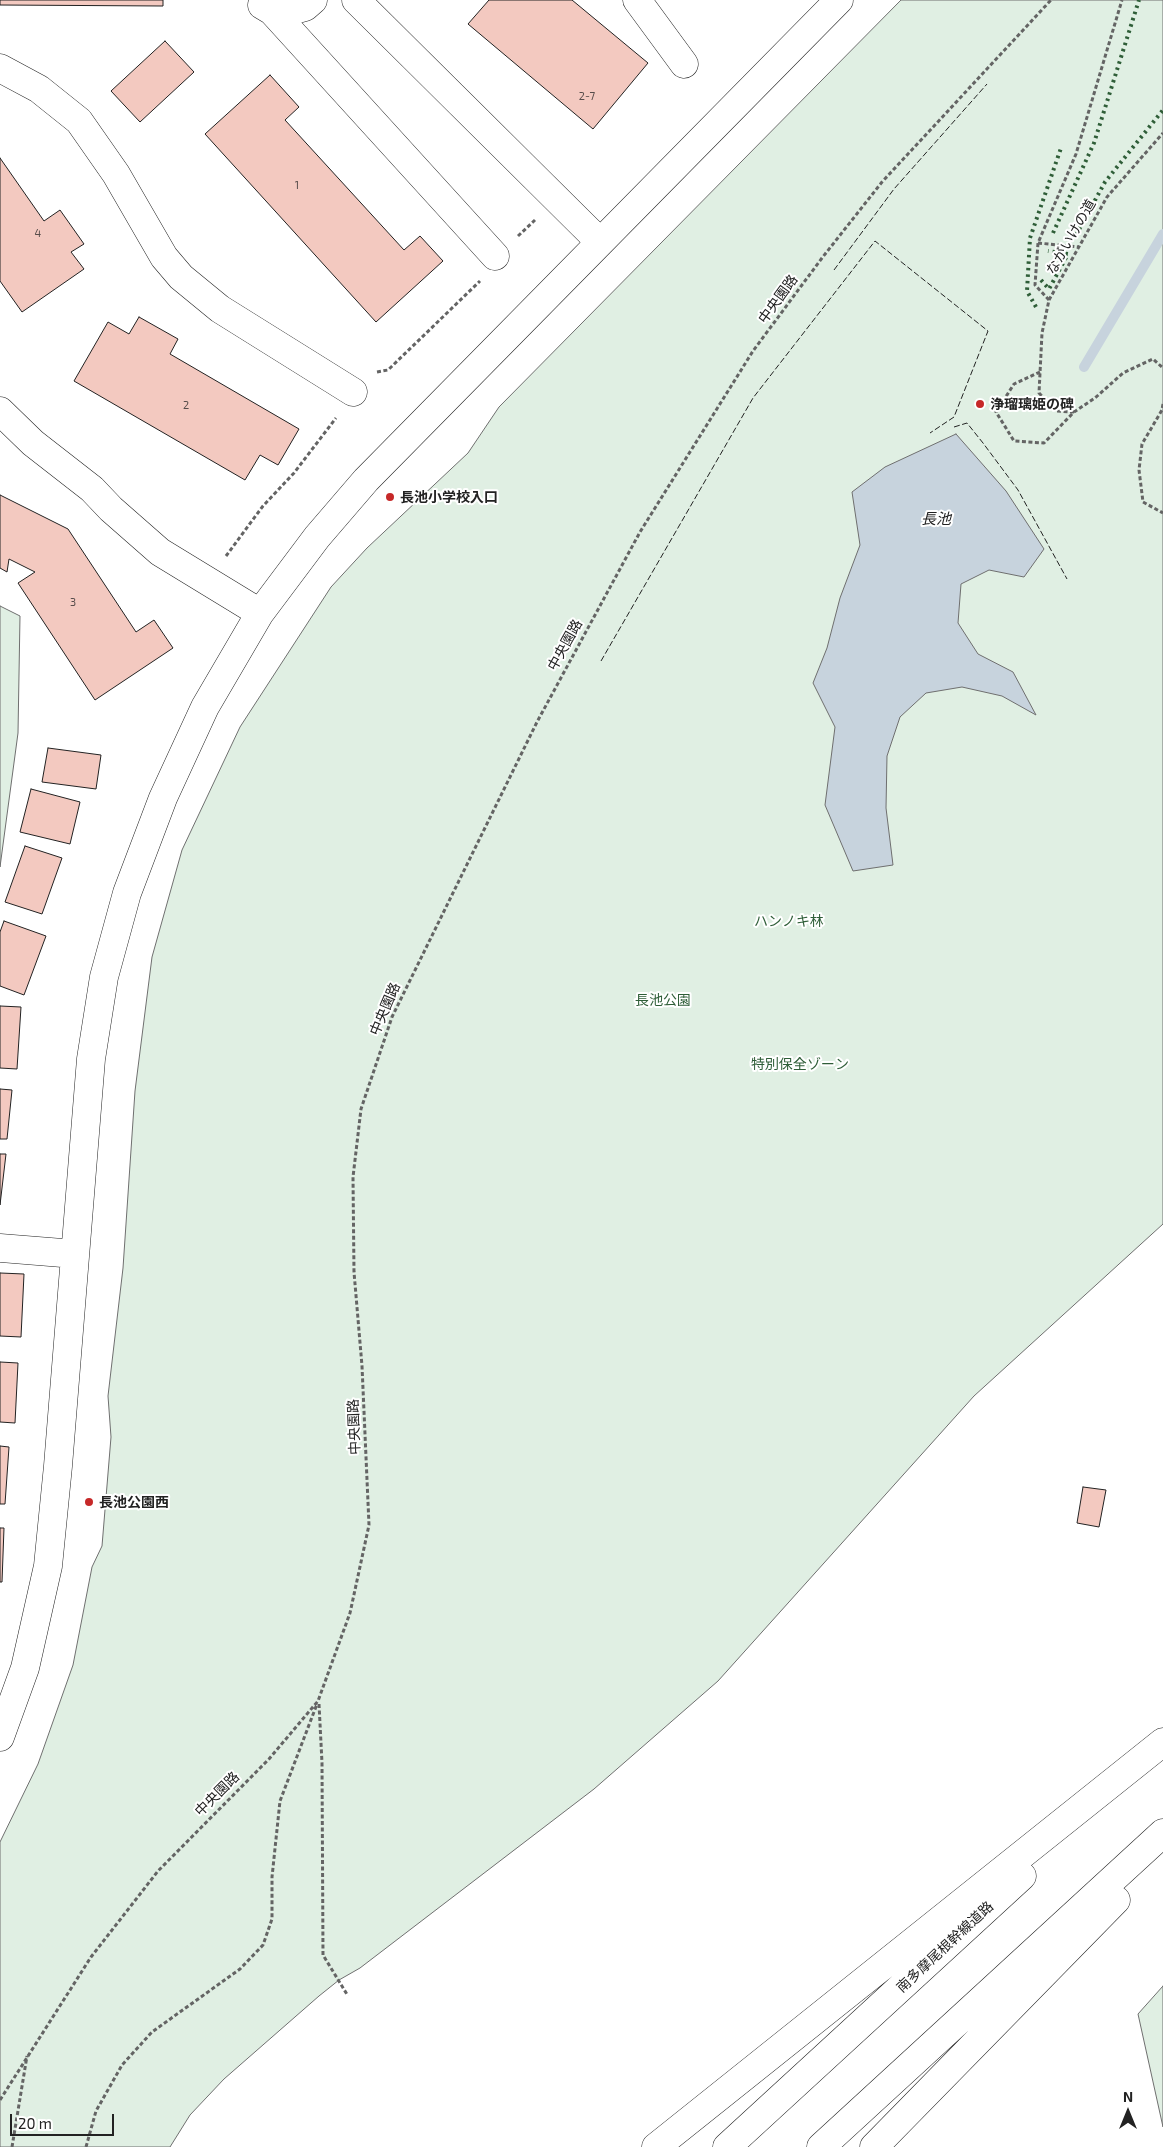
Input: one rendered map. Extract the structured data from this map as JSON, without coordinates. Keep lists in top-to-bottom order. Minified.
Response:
{"streets":{"street":["南多摩尾根幹線道路"],"path":["ながいけの道","中央園路"]},"water":["長池"],"parks":["ハンノキ林","長池公園","特別保全ゾーン"],"places":["浄瑠璃姫の碑","長池小学校入口","長池公園西"],"house_numbers":["2-7","1","4","2","3"],"scale_bar":"20 m","north":"top"}
